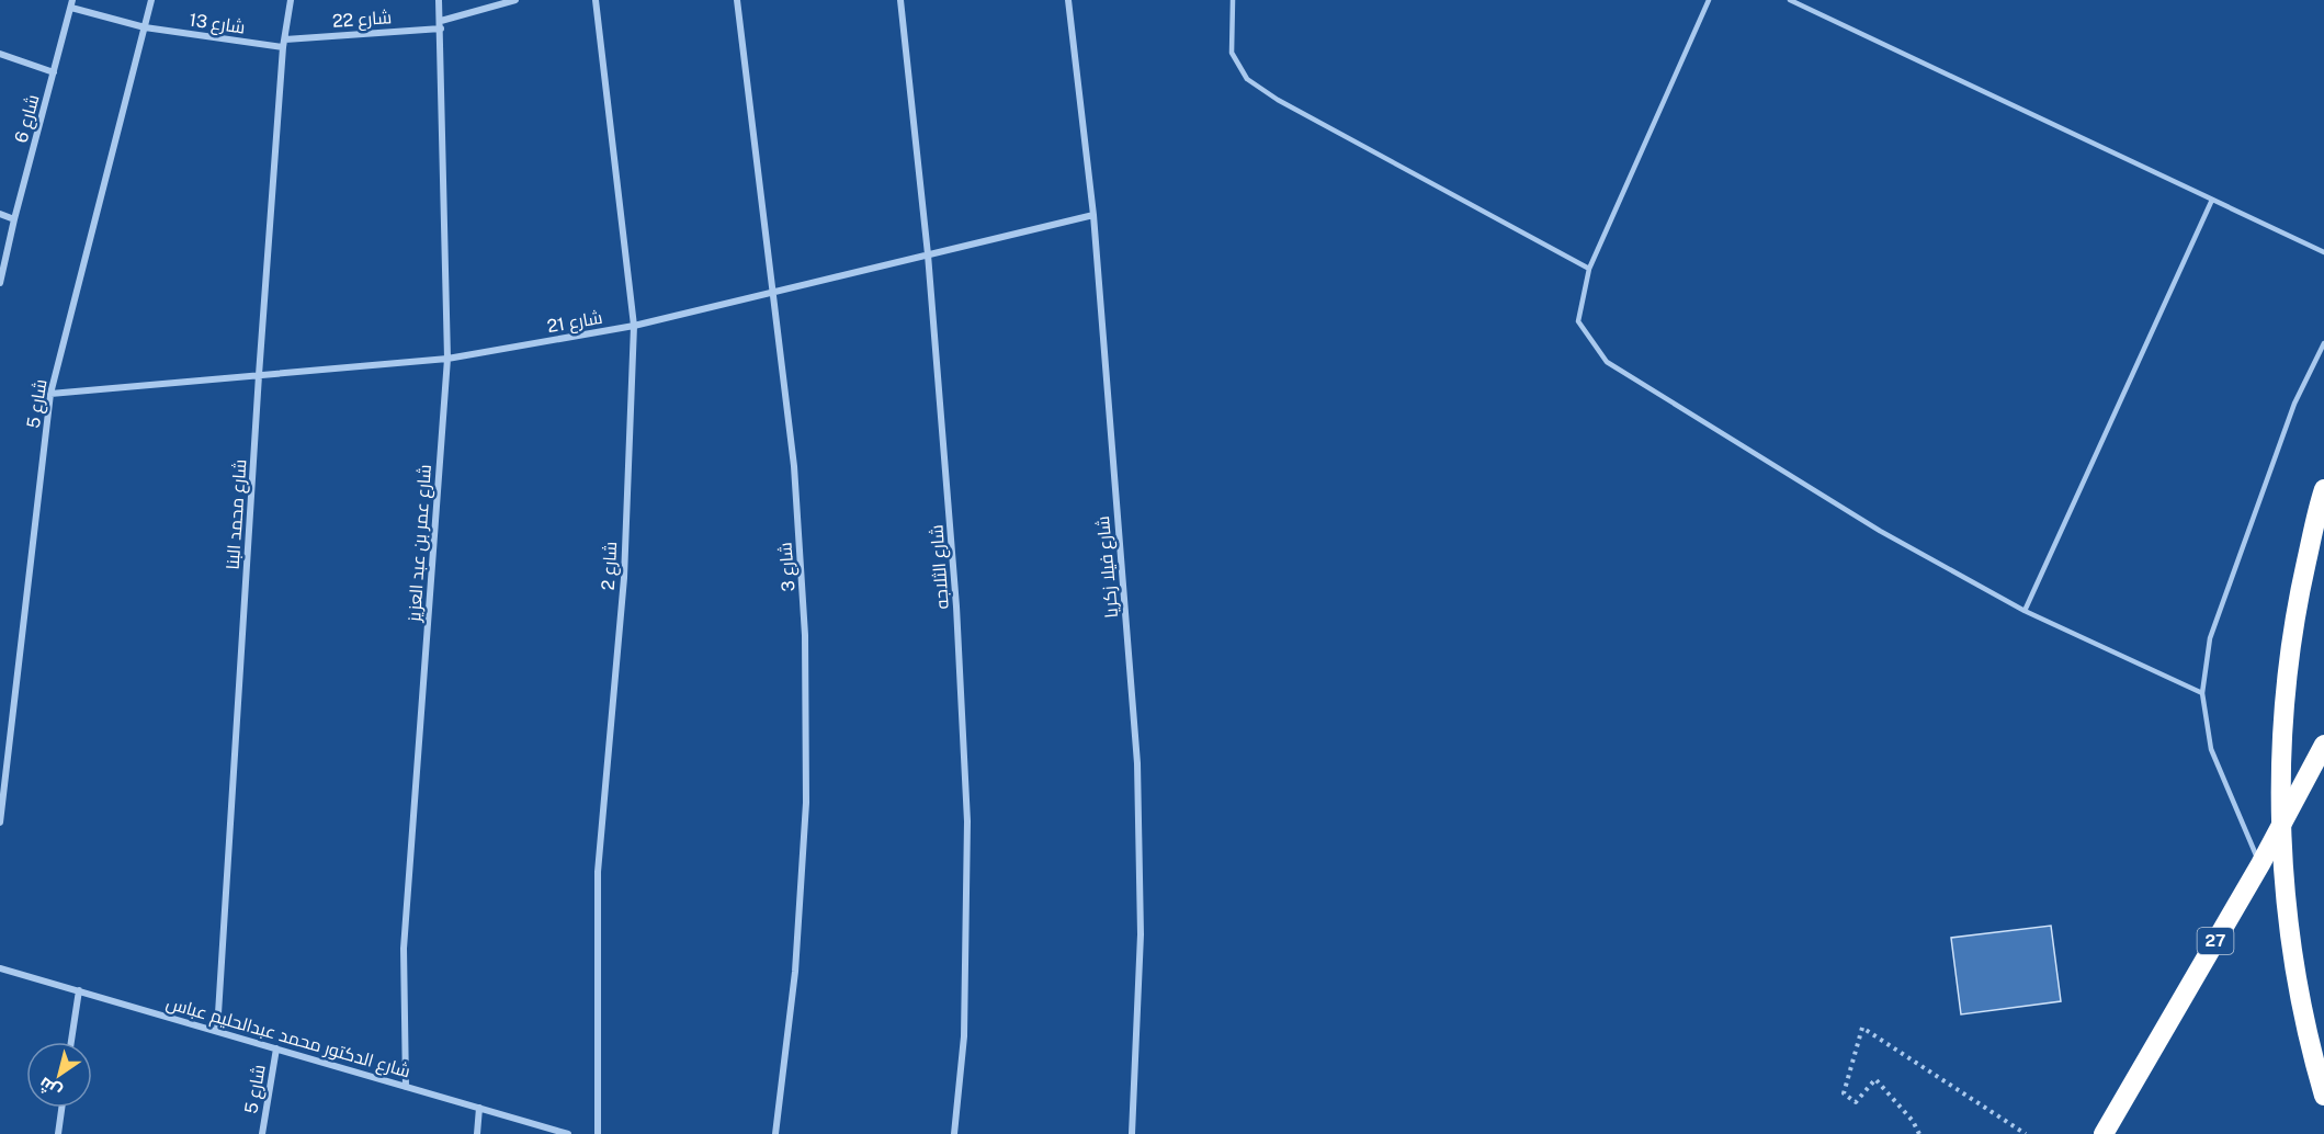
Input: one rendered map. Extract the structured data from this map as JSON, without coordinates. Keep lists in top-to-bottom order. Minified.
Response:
{"streets":{"highway":["27"],"street":["شارع 22","شارع 13","شارع 6","شارع 21","شارع 5","شارع محمد البنا","شارع عمر بن عبد العزيز","شارع 2","شارع 3","شارع الثلاجه","شارع فيلا زكريا","شارع الدكتور محمد عبدالحليم عباس"]},"crossings":[["شارع 22","شارع 13"],["شارع 22","شارع محمد البنا"],["شارع 22","شارع عمر بن عبد العزيز"],["شارع 13","شارع 6"],["شارع 13","شارع 5"],["شارع 13","شارع محمد البنا"],["شارع 21","شارع 5"],["شارع 21","شارع محمد البنا"],["شارع 21","شارع عمر بن عبد العزيز"],["شارع 21","شارع 2"],["شارع 21","شارع 3"],["شارع 21","شارع الثلاجه"],["شارع 21","شارع فيلا زكريا"],["شارع 5","شارع الدكتور محمد عبدالحليم عباس"],["شارع محمد البنا","شارع الدكتور محمد عبدالحليم عباس"],["شارع عمر بن عبد العزيز","شارع الدكتور محمد عبدالحليم عباس"]],"north":"bottom left"}
